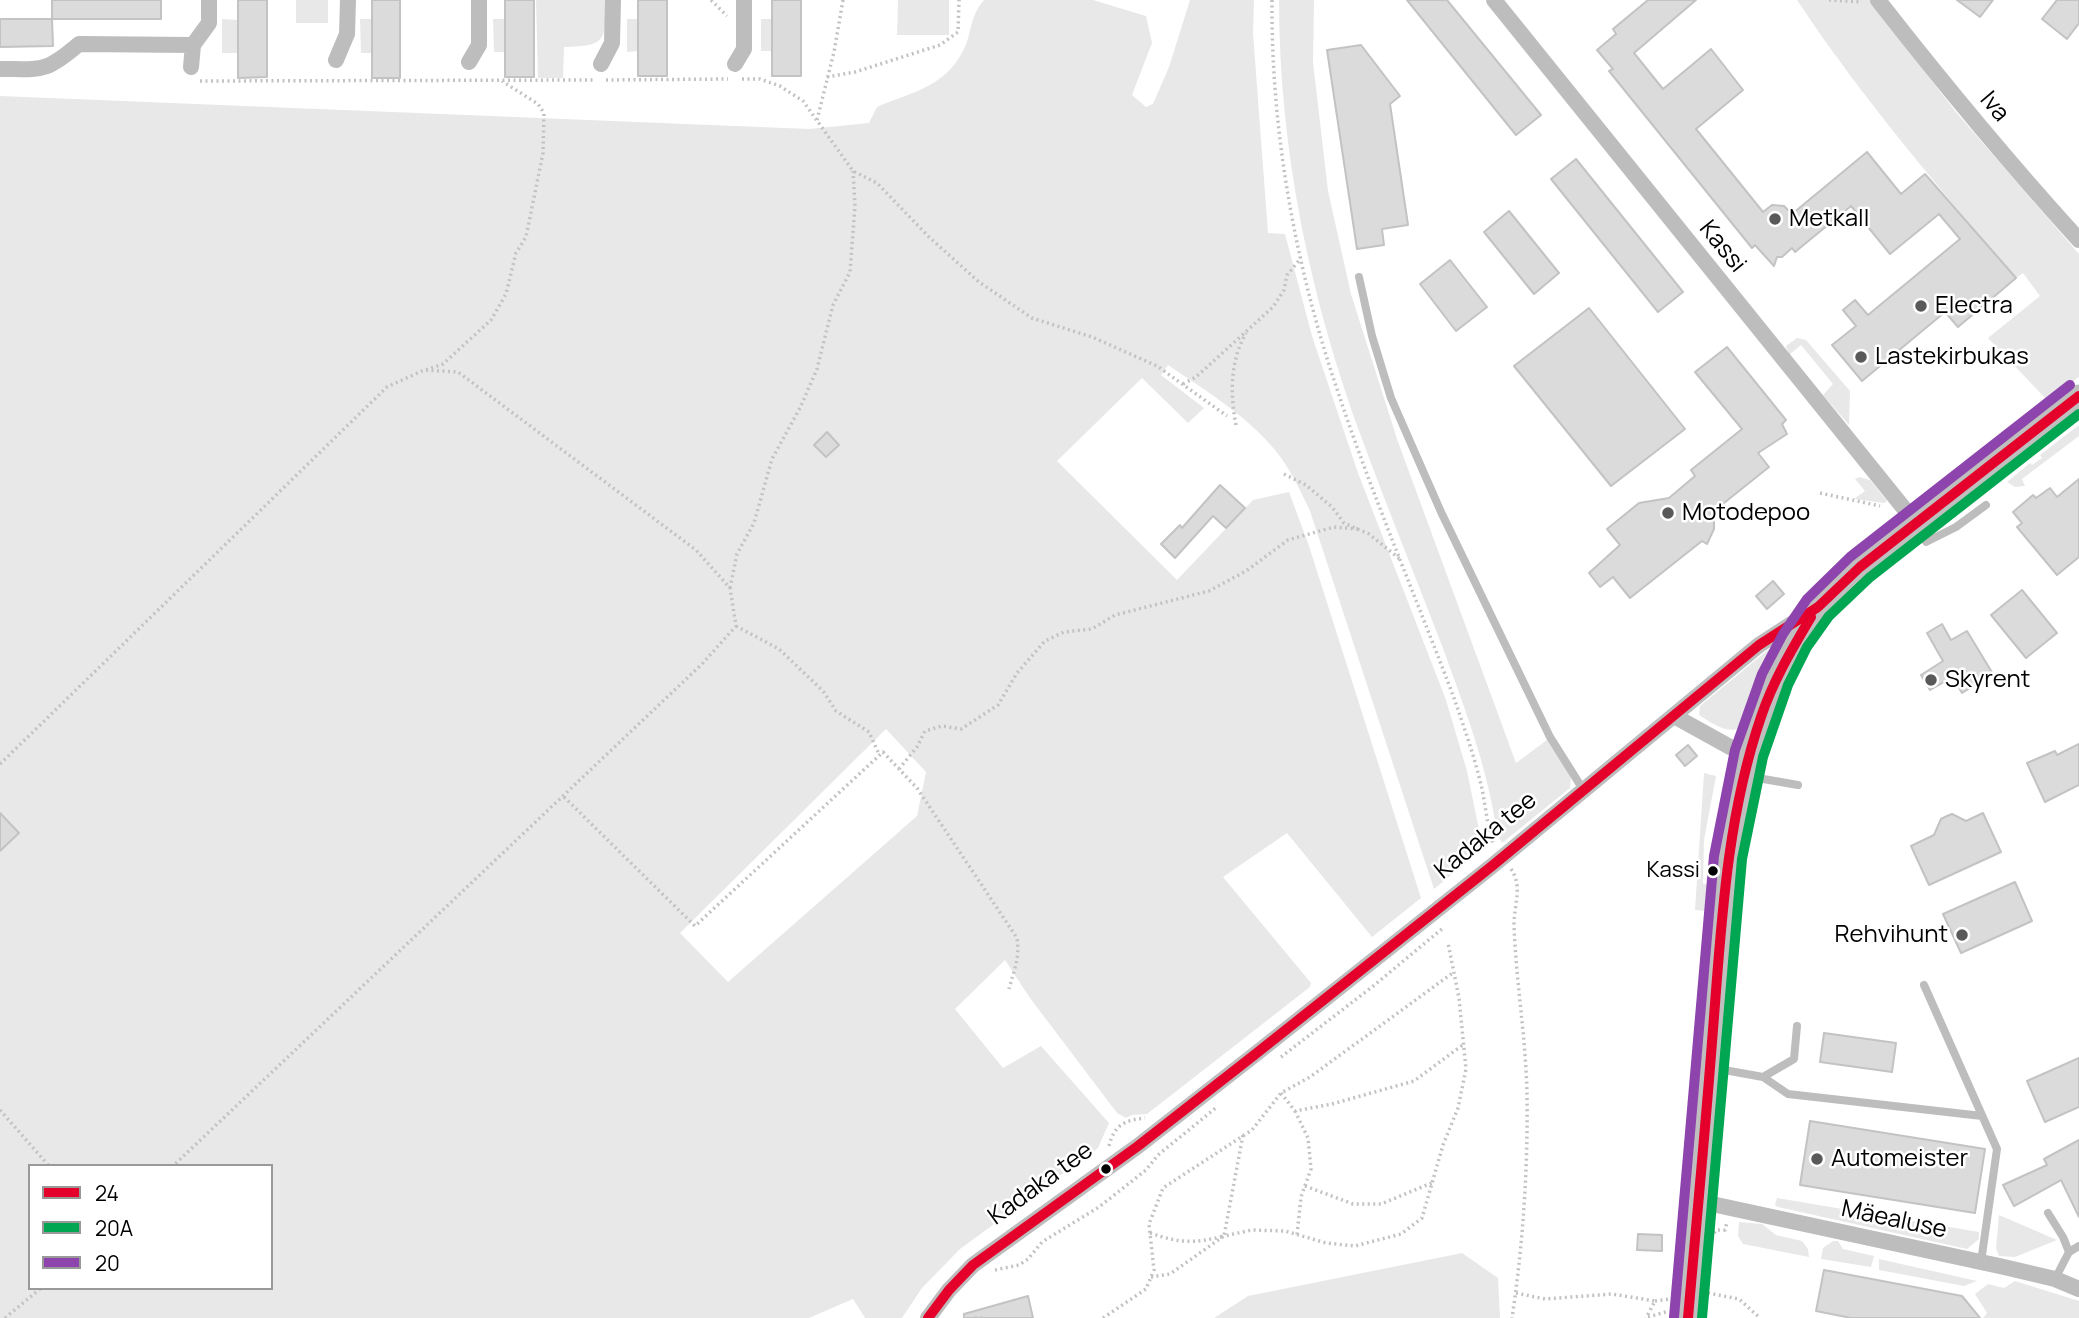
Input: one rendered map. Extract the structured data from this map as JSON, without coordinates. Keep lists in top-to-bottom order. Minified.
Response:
{"streets":{"main road":["Kadaka tee"],"street":["Iva","Kassi","Mäealuse"]},"crossings":[["Kassi","Kadaka tee"]],"places":["Metkall","Electra","Lastekirbukas","Motodepoo","Skyrent","Kassi","Rehvihunt","Automeister"],"lines":["transit line 20","transit line 24","transit line 20A"],"legend":["24","20A","20"]}
